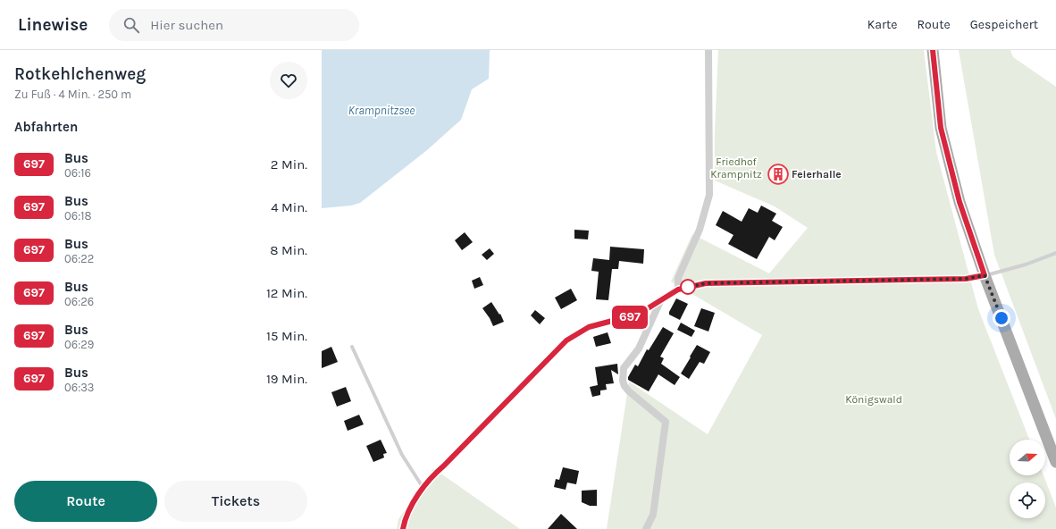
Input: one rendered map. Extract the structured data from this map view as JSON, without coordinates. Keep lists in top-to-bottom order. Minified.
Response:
{"water":["Krampnitzsee"],"parks":["Friedhof Krampnitz","Königswald"],"places":{"building":["Feierhalle"]},"lines":["bus line 697"],"north":"right","page":{"header":"Linewise","search":"Hier suchen","nav":["Karte","Route","Gespeichert"],"heading":[["Rotkehlchenweg","Zu Fuß · 4 Min. · 250 m"],"Abfahrten"],"on_map":"697","list":[{"mark":"697","name":"Bus","note":"06:16","value":"2 Min."},{"mark":"697","name":"Bus","note":"06:18","value":"4 Min."},{"mark":"697","name":"Bus","note":"06:22","value":"8 Min."},{"mark":"697","name":"Bus","note":"06:26","value":"12 Min."},{"mark":"697","name":"Bus","note":"06:29","value":"15 Min."},{"mark":"697","name":"Bus","note":"06:33","value":"19 Min."}],"buttons":["Route","Tickets"]}}
